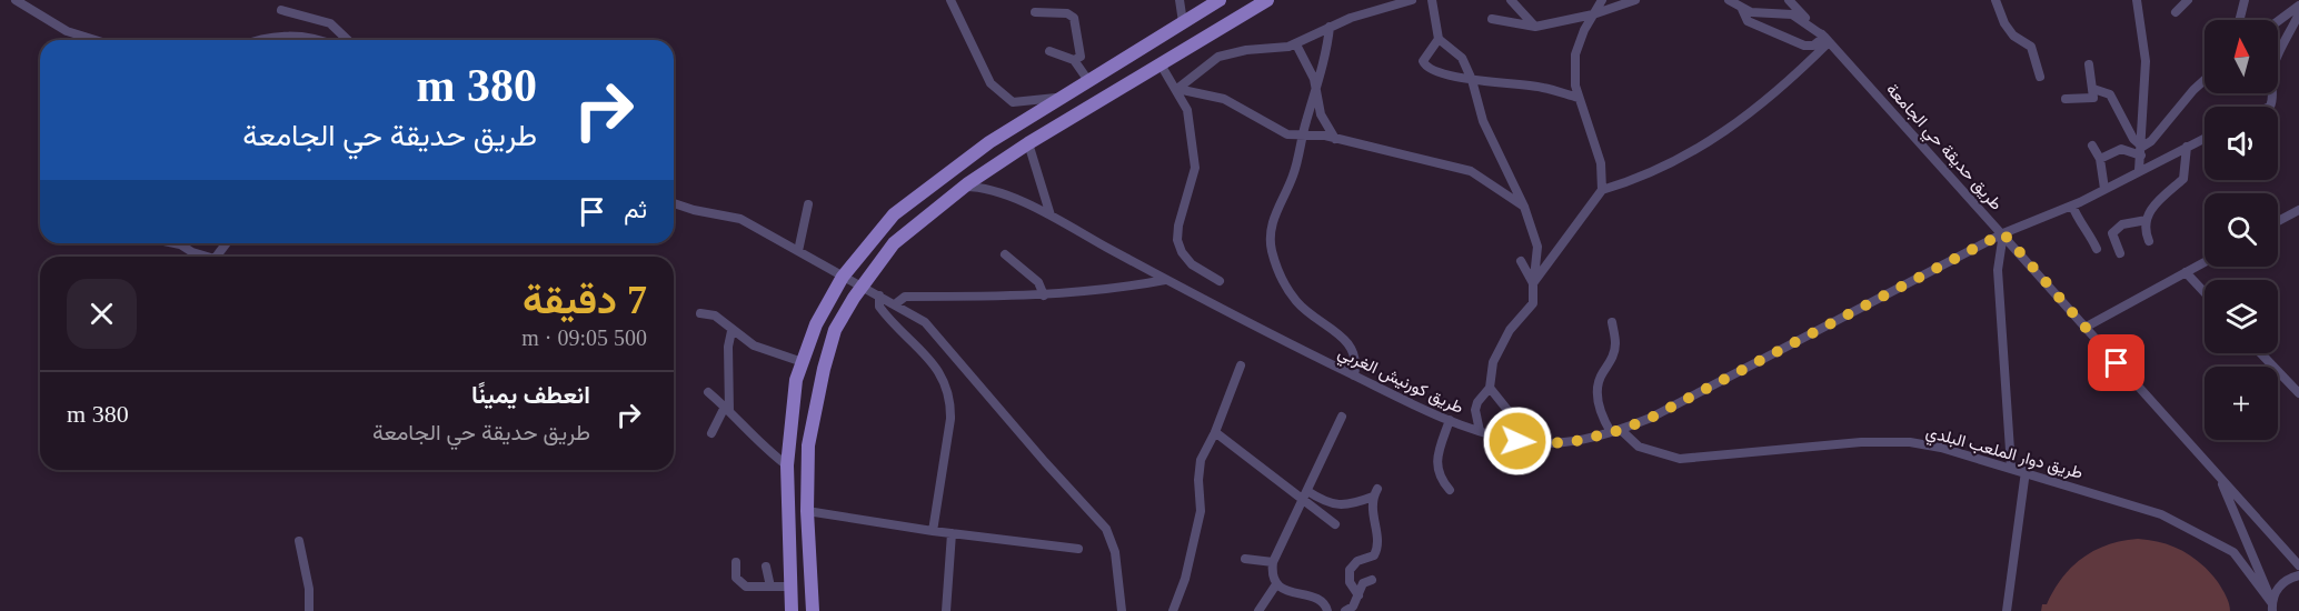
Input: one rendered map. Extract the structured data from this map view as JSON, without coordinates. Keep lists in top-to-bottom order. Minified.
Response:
{"streets":{"street":["طريق حديقة حي الجامعة","طريق كورنيش الغربي","طريق دوار الملعب البلدي"]},"crossings":[["طريق حديقة حي الجامعة","طريق كورنيش الغربي"],["طريق حديقة حي الجامعة","طريق دوار الملعب البلدي"],["طريق كورنيش الغربي","طريق دوار الملعب البلدي"]],"north":"top","page":{"map_buttons":"+","turn":["380 m","طريق حديقة حي الجامعة"],"then":"ثم","heading":["7 دقيقة","500 m · 09:05"],"list":[{"name":"انعطف يمينًا","note":"طريق حديقة حي الجامعة","value":"380 m"}]}}
